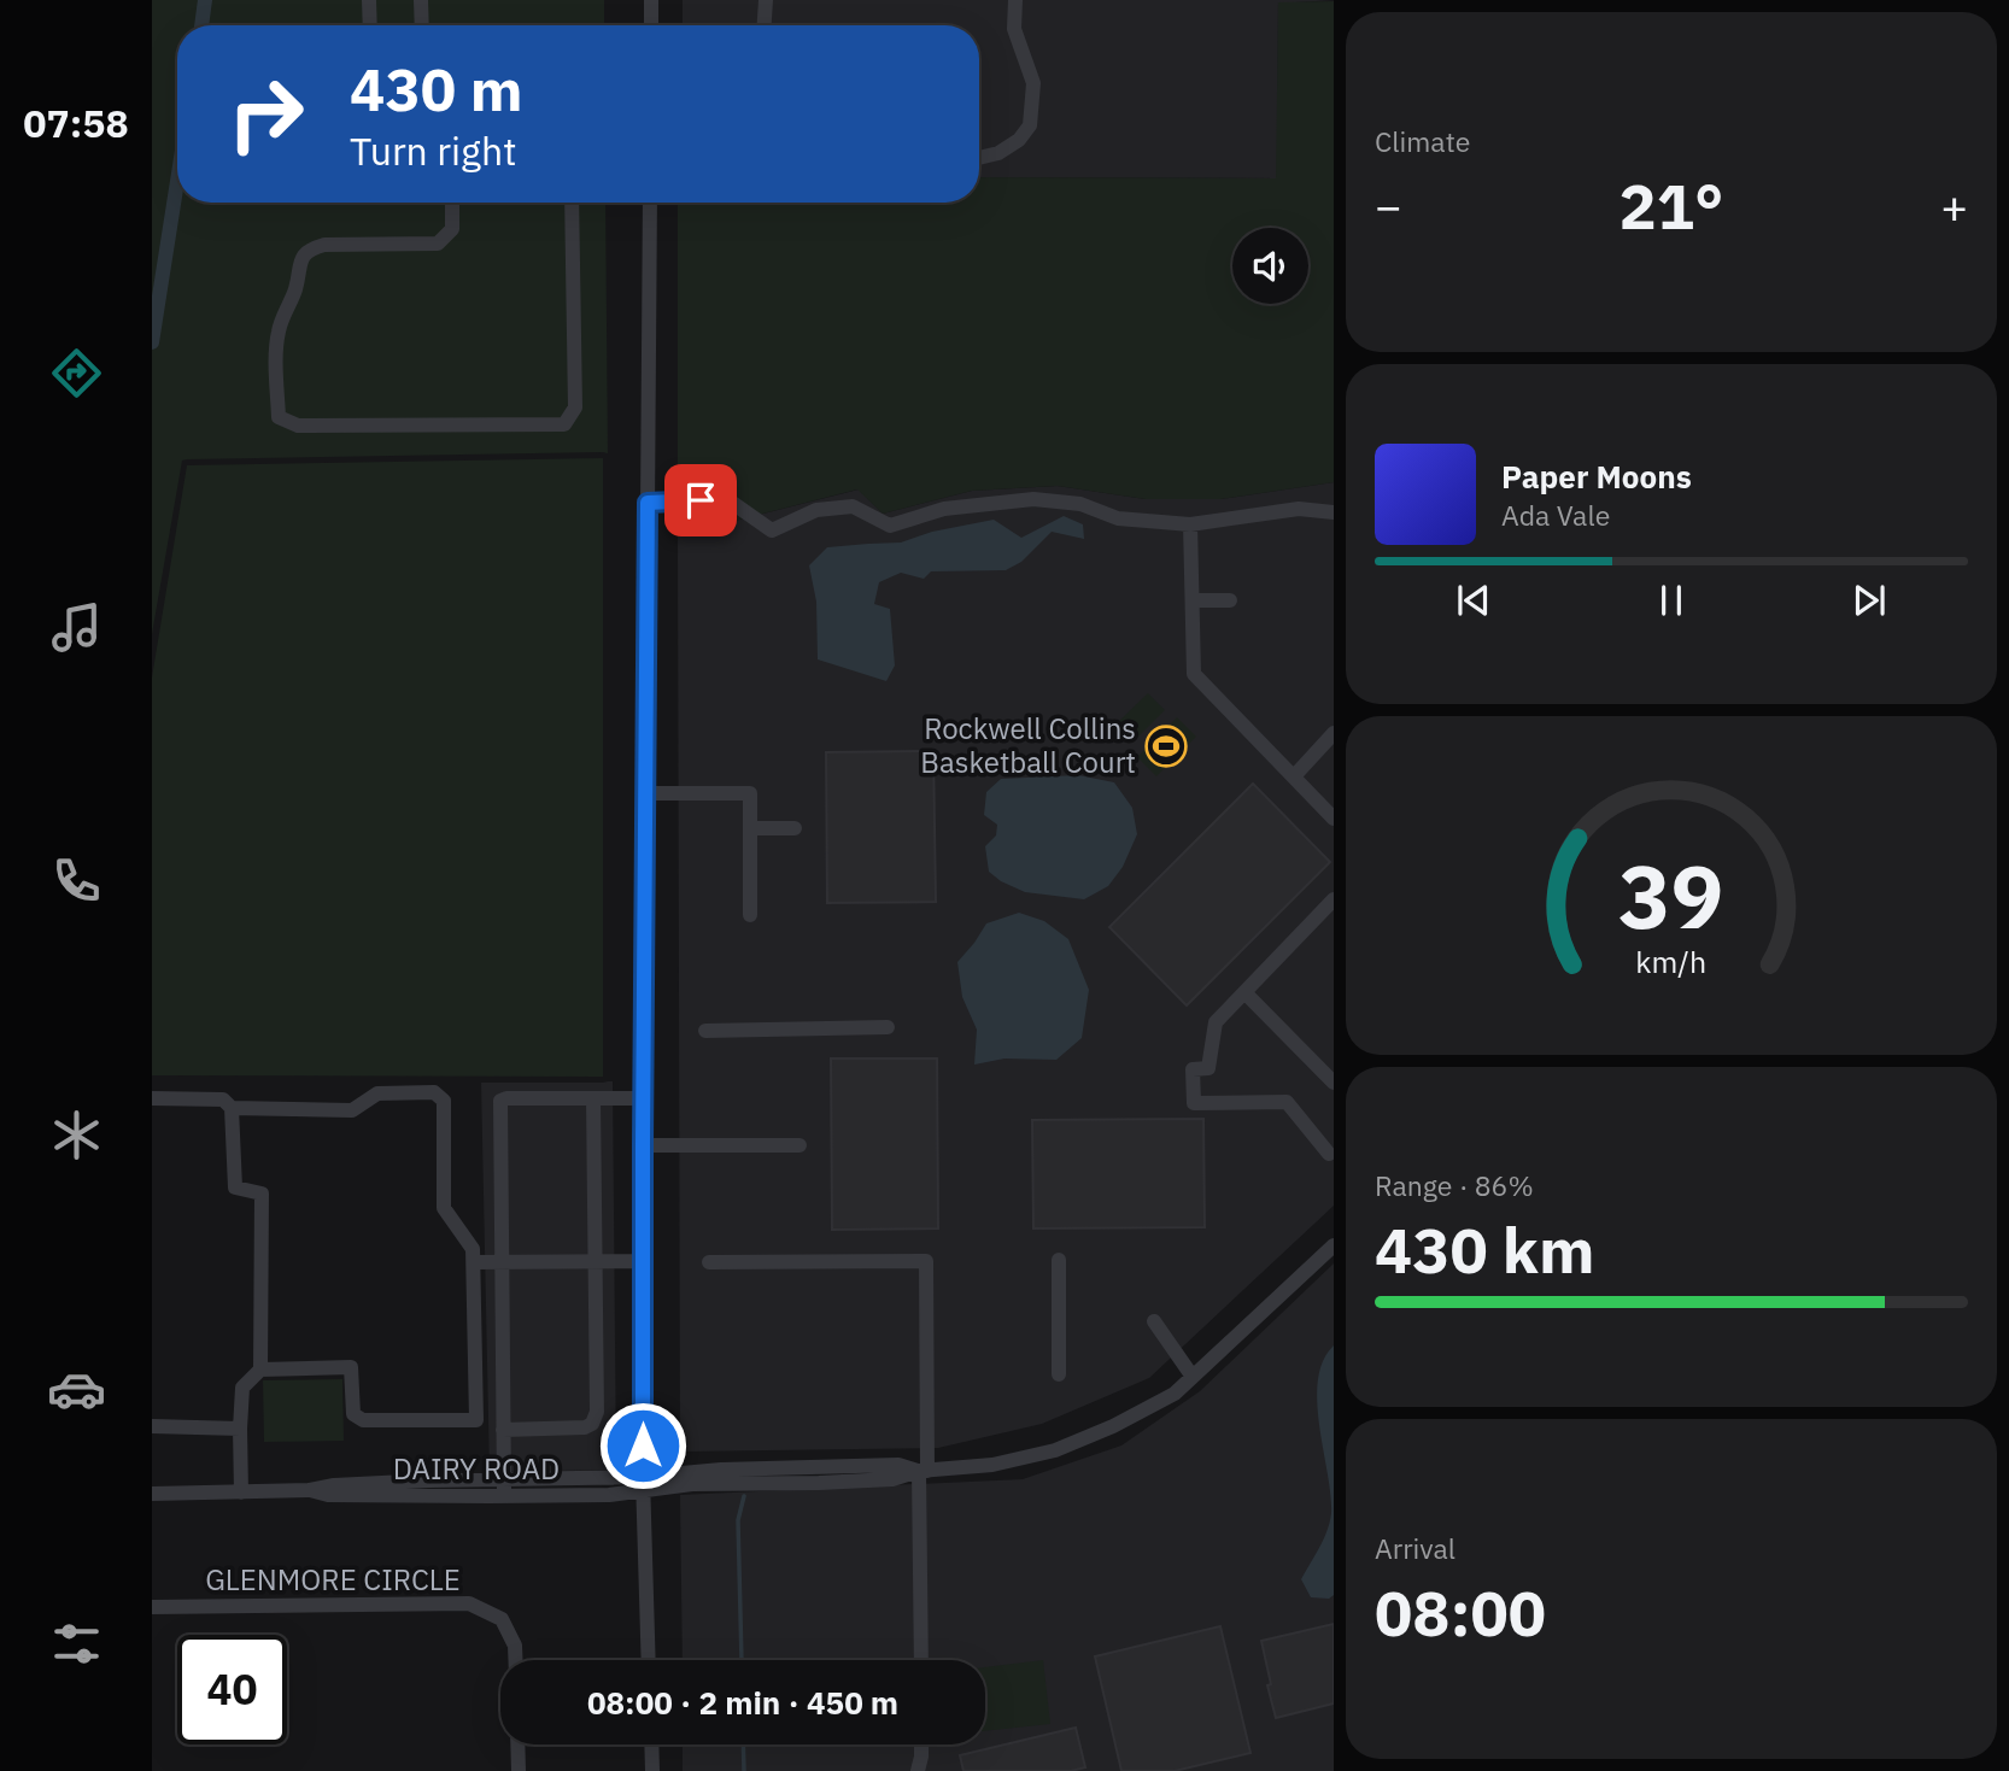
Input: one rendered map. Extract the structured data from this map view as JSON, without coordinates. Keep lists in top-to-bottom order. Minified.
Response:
{"streets":{"street":["DAIRY ROAD","GLENMORE CIRCLE"]},"places":{"sports":["Rockwell Collins Basketball Court"]},"page":{"tabs":"07:58","tile":["Climate",["Range · 86%","430 km"],["Arrival","08:00"]],"turn":["430 m","Turn right"],"heat":["−","21°","+"],"song":["Paper Moons","Ada Vale"],"limit":"40","trip":"08:00 · 2 min · 450 m","gauge":["39","km/h"]}}
